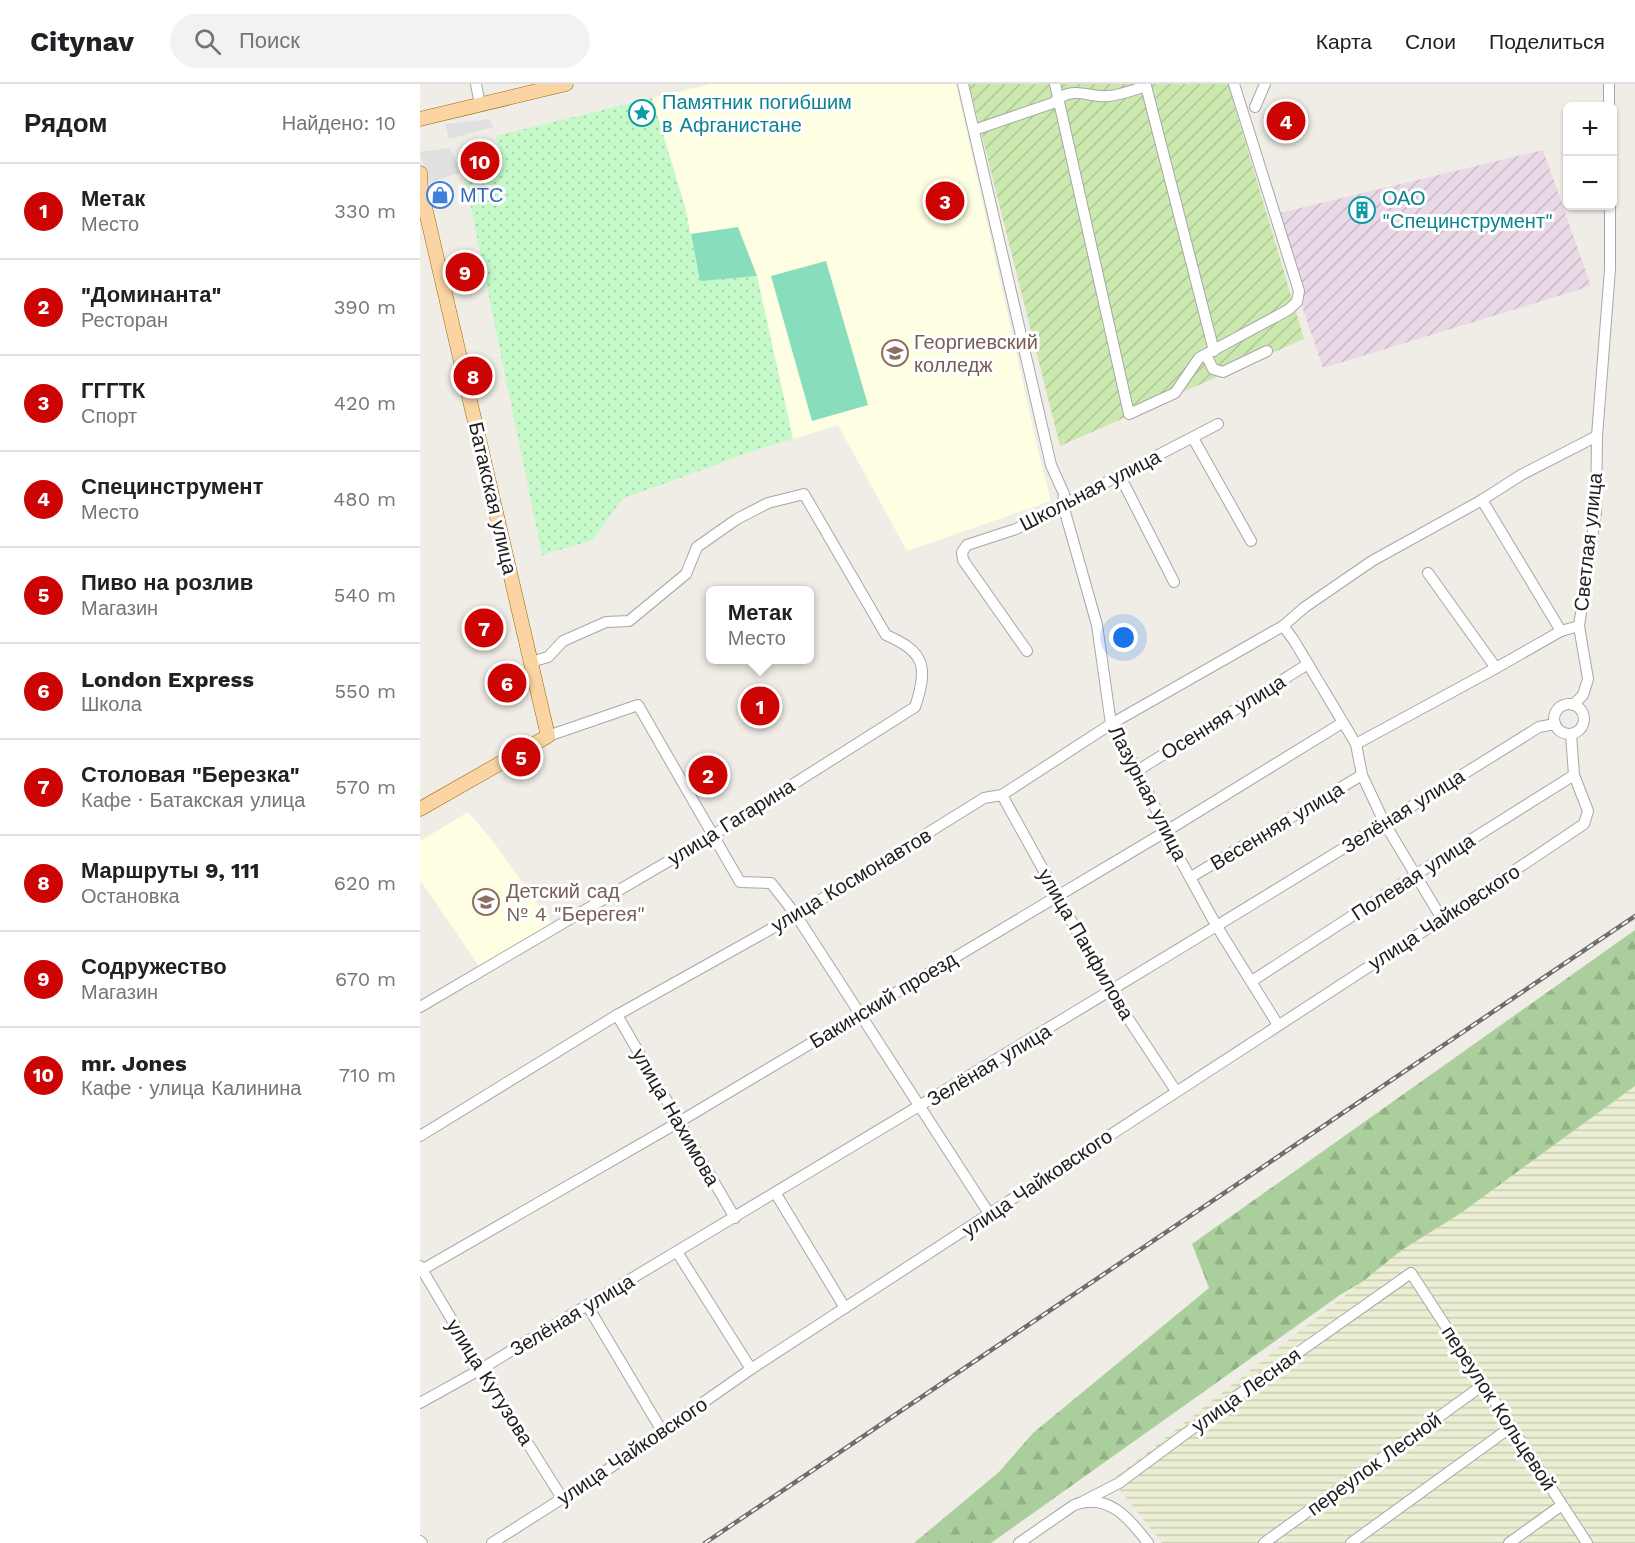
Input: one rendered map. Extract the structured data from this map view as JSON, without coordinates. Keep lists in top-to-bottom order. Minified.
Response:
{"streets":{"main road":["Батакская улица"],"street":["Школьная улица","Светлая улица","Осенняя улица","Лазурная улица","Зелёная улица","улица Гагарина","Весенняя улица","Полевая улица","улица Космонавтов","улица Чайковского","улица Панфилова","Бакинский проезд","улица Нахимова","улица Кутузова","улица Лесная","переулок Кольцевой","переулок Лесной"]},"crossings":[["Школьная улица","Лазурная улица"],["Батакская улица","улица Гагарина"],["Светлая улица","улица Космонавтов"],["Осенняя улица","Лазурная улица"],["Лазурная улица","Зелёная улица"],["Лазурная улица","Весенняя улица"],["Лазурная улица","Полевая улица"],["Лазурная улица","улица Космонавтов"],["Лазурная улица","улица Чайковского"],["Лазурная улица","Бакинский проезд"],["Зелёная улица","улица Панфилова"],["Зелёная улица","улица Нахимова"],["Зелёная улица","улица Кутузова"],["Полевая улица","улица Чайковского"],["улица Космонавтов","улица Панфилова"],["улица Космонавтов","улица Нахимова"],["улица Чайковского","улица Панфилова"],["улица Чайковского","улица Кутузова"],["улица Панфилова","Бакинский проезд"],["Бакинский проезд","улица Нахимова"],["Бакинский проезд","улица Кутузова"],["улица Лесная","переулок Кольцевой"],["переулок Кольцевой","переулок Лесной"]],"places":{"place":["Памятник погибшим в Афганистане"],"shop":["МТС"],"building":["ОАО \"Специнструмент\""],"school or university":["Георгиевский колледж","Детский сад № 4 \"Берегея\""]},"page":{"header":"Citynav","search":"Поиск","nav":["Карта","Слои","Поделиться"],"heading":["Рядом","Найдено: 10"],"pins":["4","10","3","9","8","7","6","1","5","2"],"map_buttons":["+","−"],"list":[{"mark":"1","name":"Метак","note":"Место","value":"330 m"},{"mark":"2","name":"\"Доминанта\"","note":"Ресторан","value":"390 m"},{"mark":"3","name":"ГГГТК","note":"Спорт","value":"420 m"},{"mark":"4","name":"Специнструмент","note":"Место","value":"480 m"},{"mark":"5","name":"Пиво на розлив","note":"Магазин","value":"540 m"},{"mark":"6","name":"London Express","note":"Школа","value":"550 m"},{"mark":"7","name":"Столовая \"Березка\"","note":"Кафе · Батакская улица","value":"570 m"},{"mark":"8","name":"Маршруты 9, 111","note":"Остановка","value":"620 m"},{"mark":"9","name":"Содружество","note":"Магазин","value":"670 m"},{"mark":"10","name":"mr. Jones","note":"Кафе · улица Калинина","value":"710 m"}],"popup":["Метак","Место"]}}
